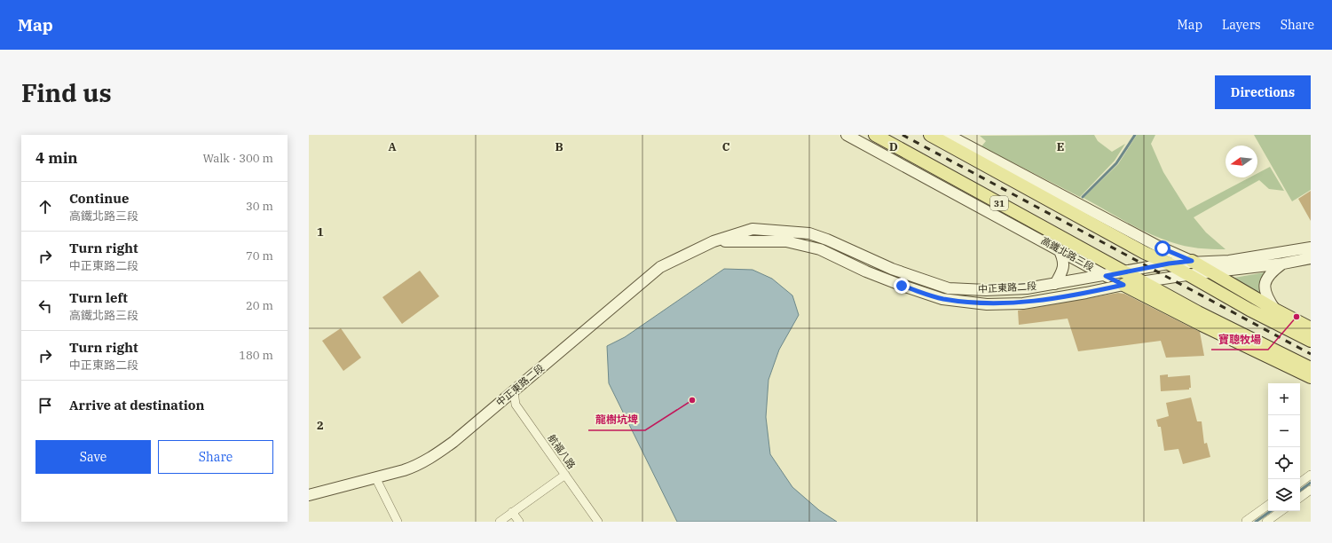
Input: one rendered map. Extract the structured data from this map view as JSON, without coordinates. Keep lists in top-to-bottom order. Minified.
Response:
{"streets":{"main road":["31","高鐵北路三段","中正東路二段"],"street":["航福八路"]},"crossings":[["高鐵北路三段","中正東路二段"],["中正東路二段","航福八路"]],"places":["寶聰牧場","龍樹坑埤"],"north":"left","page":{"header":"Map","nav":["Map","Layers","Share"],"buttons":["Directions",["Save","Share"]],"title":"Find us","heading":["4 min","Walk · 300 m"],"list":[["Continue","高鐵北路三段","30 m"],["Turn right","中正東路二段","70 m"],["Turn left","高鐵北路三段","20 m"],["Turn right","中正東路二段","180 m"],"Arrive at destination"],"map_buttons":["+","−"]},"grid":{"columns":["A","B","C","D","E"],"rows":["1","2"]}}
